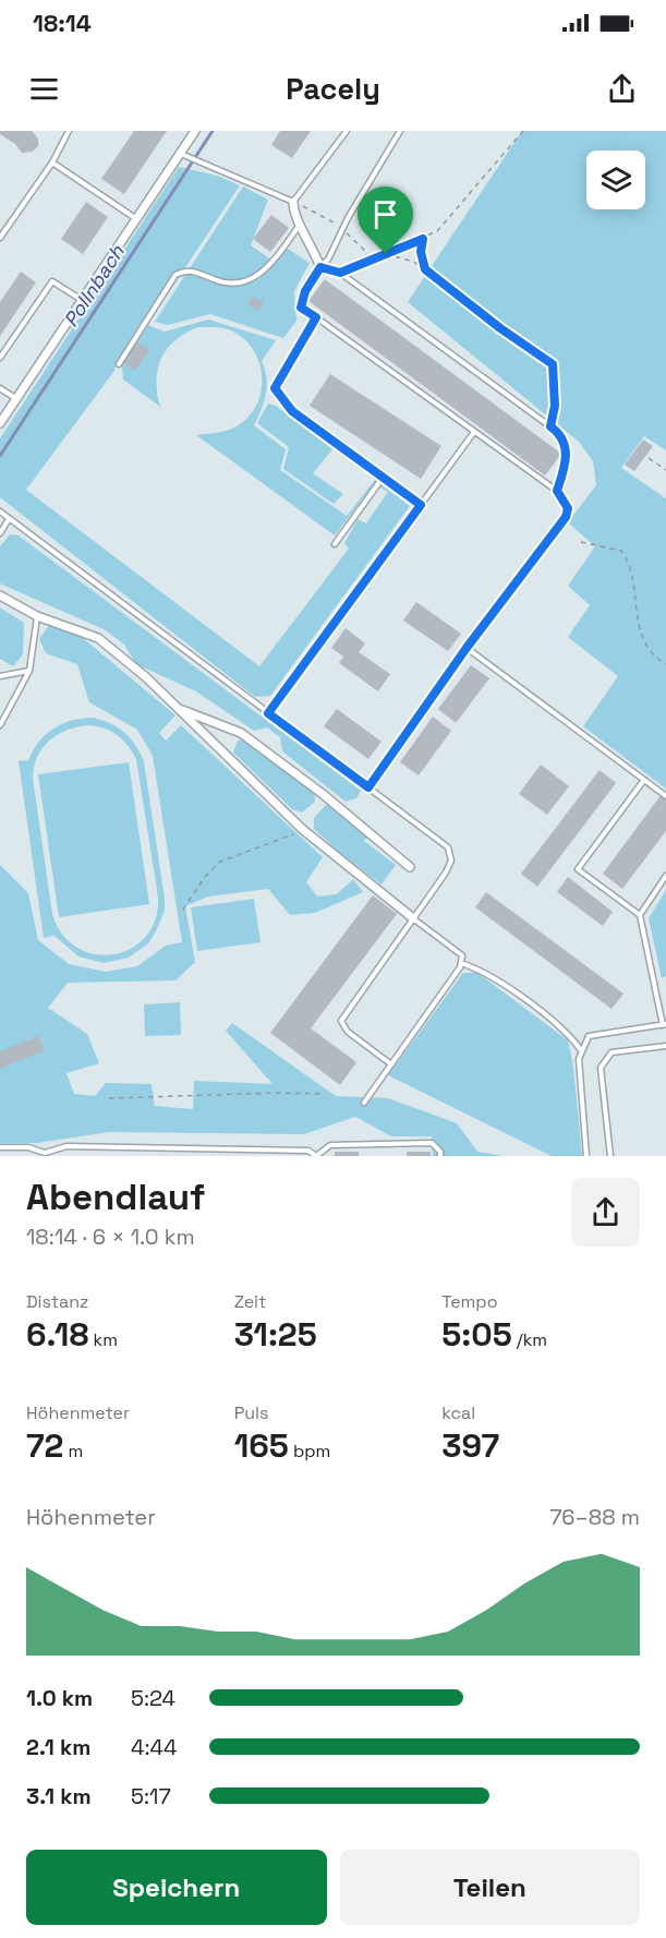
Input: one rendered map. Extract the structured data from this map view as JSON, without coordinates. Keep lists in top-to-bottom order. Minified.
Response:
{"water":["Pollnbach"],"page":{"status":"18:14","header":"Pacely","heading":["Abendlauf","18:14 · 6 × 1.0 km"],"stats":[["Distanz","6.18 km"],["Zeit","31:25"],["Tempo","5:05 /km"],["Höhenmeter","72 m"],["Puls","165 bpm"],["kcal","397"]],"chart":["Höhenmeter","76–88 m"],"list":[{"name":"1.0 km","note":"5:24"},{"name":"2.1 km","note":"4:44"},{"name":"3.1 km","note":"5:17"}],"buttons":["Speichern","Teilen"]}}
